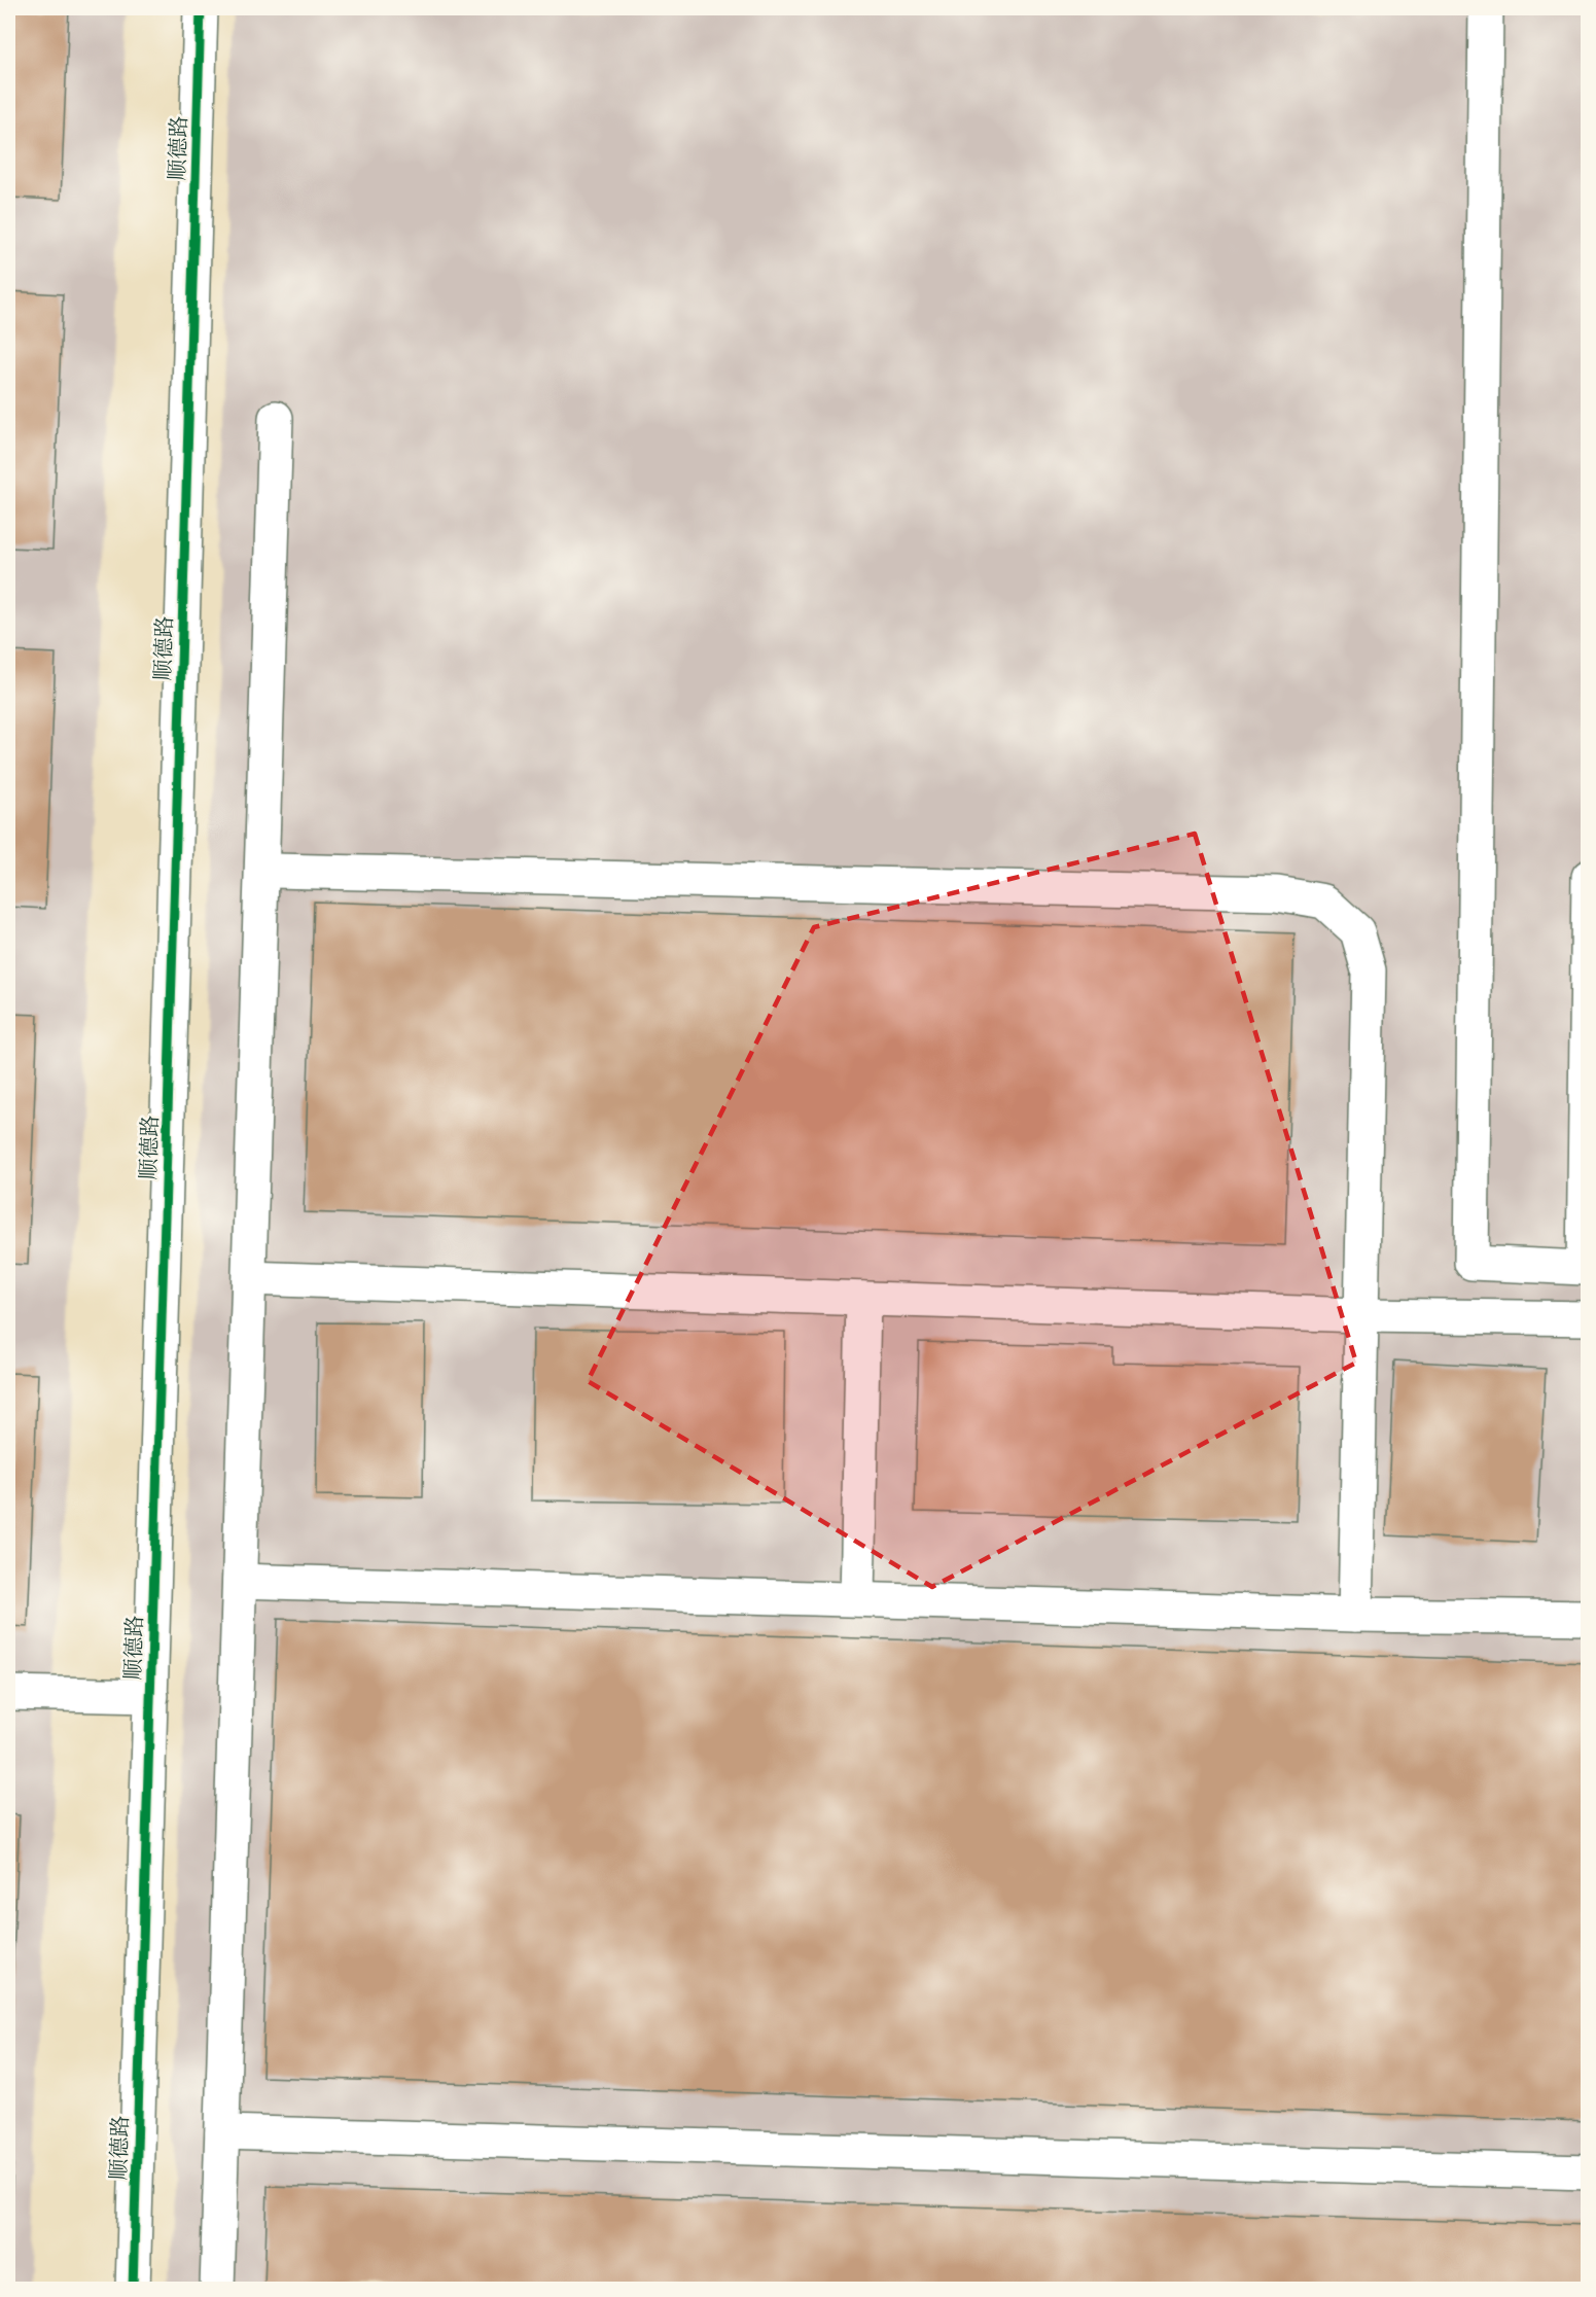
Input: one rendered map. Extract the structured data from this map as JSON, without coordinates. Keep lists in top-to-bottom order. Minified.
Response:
{"streets":{"street":["顺德路"]}}
